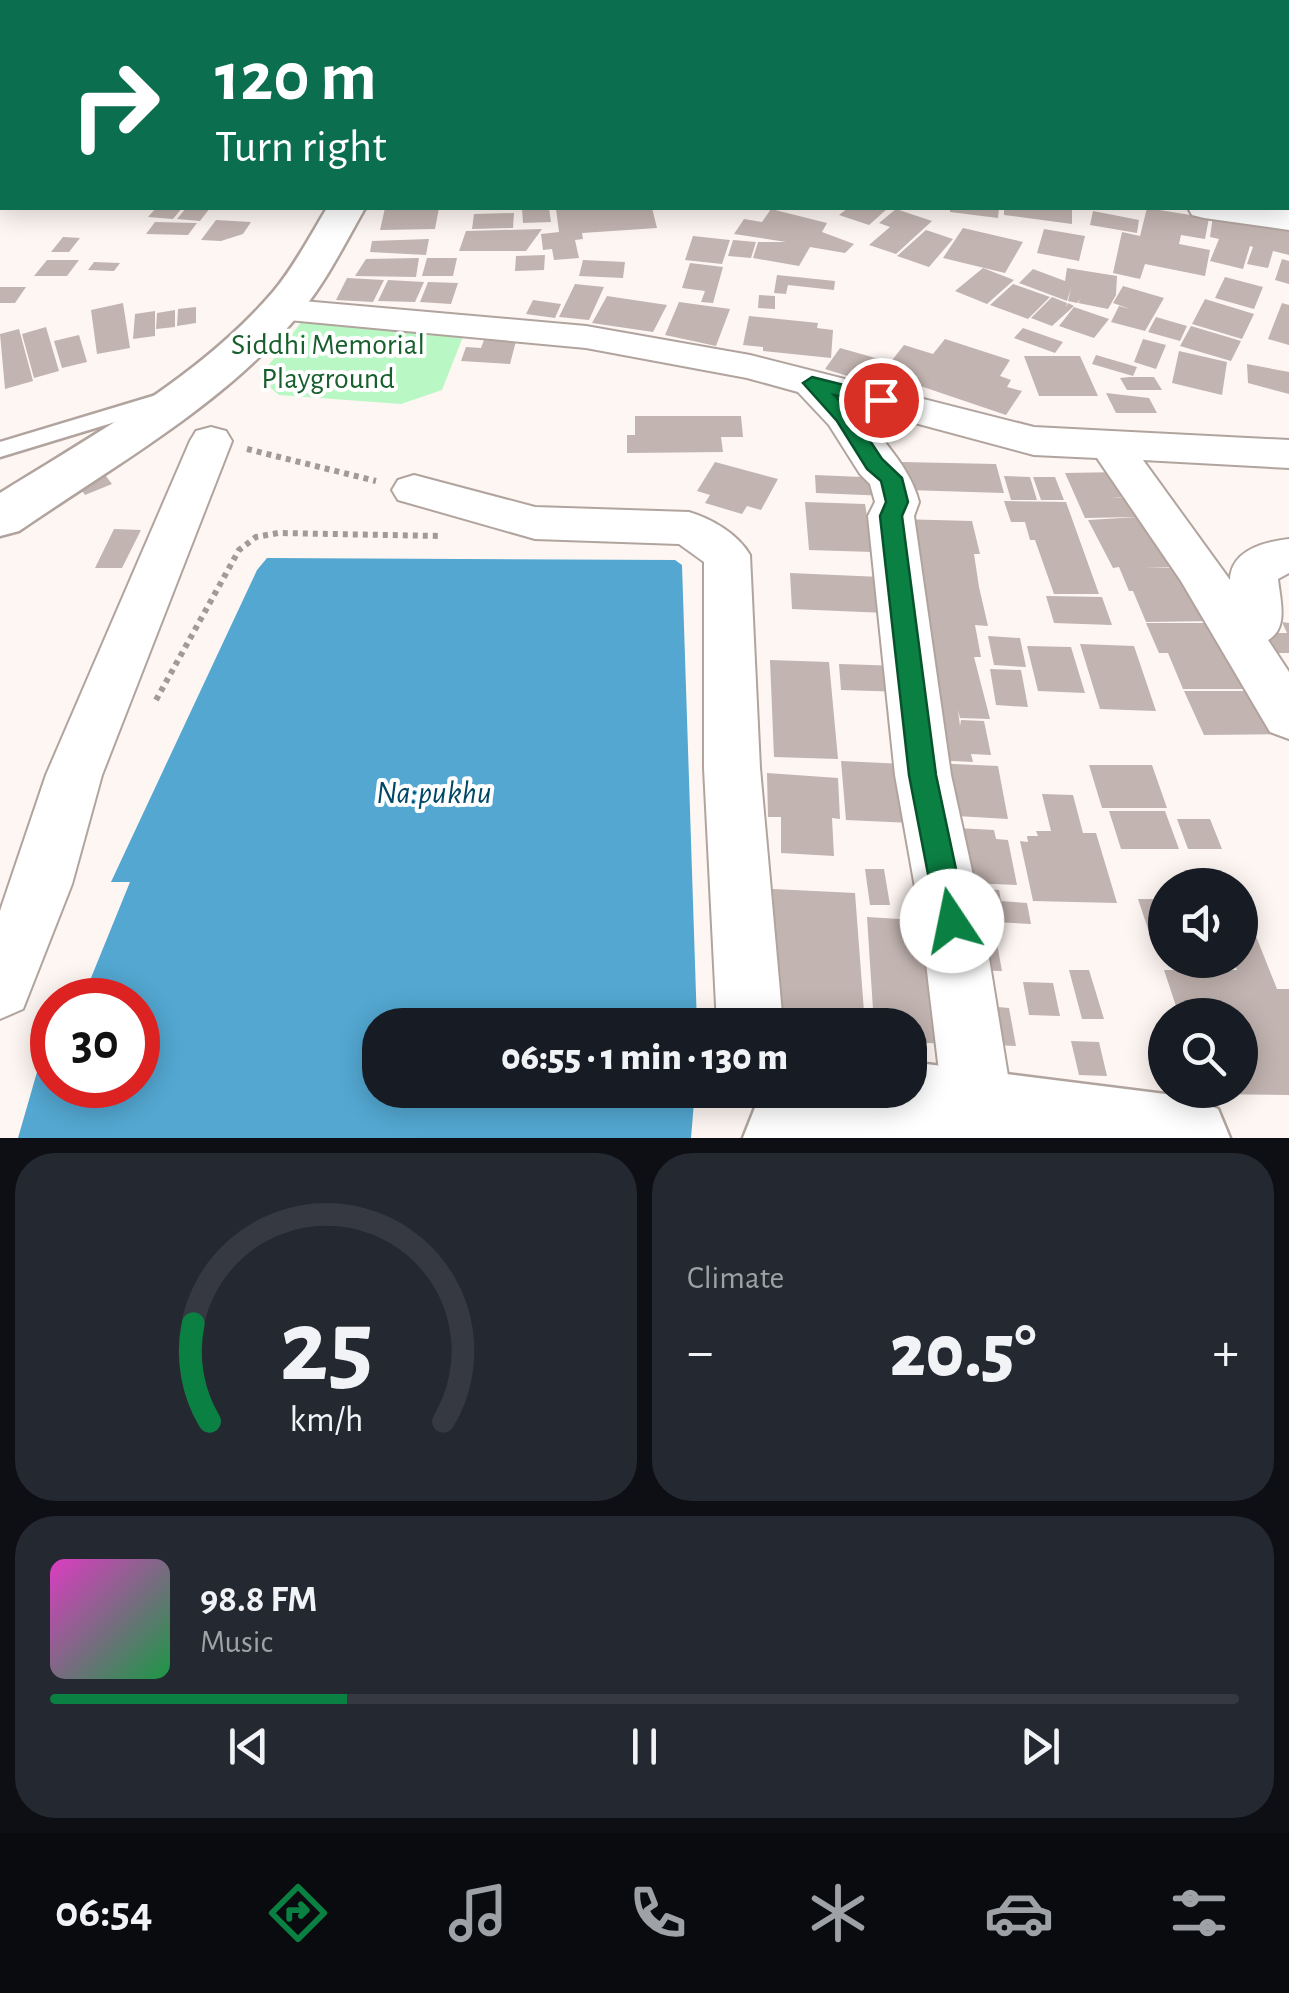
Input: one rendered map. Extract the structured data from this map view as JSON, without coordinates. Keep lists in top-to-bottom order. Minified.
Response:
{"water":["Na:pukhu"],"parks":["Siddhi Memorial Playground"],"page":{"turn":["120 m","Turn right"],"limit":"30","trip":"06:55 · 1 min · 130 m","tile":"Climate","heat":["−","20.5°","+"],"song":["98.8 FM","Music"],"tabs":"06:54","gauge":["25","km/h"]}}
